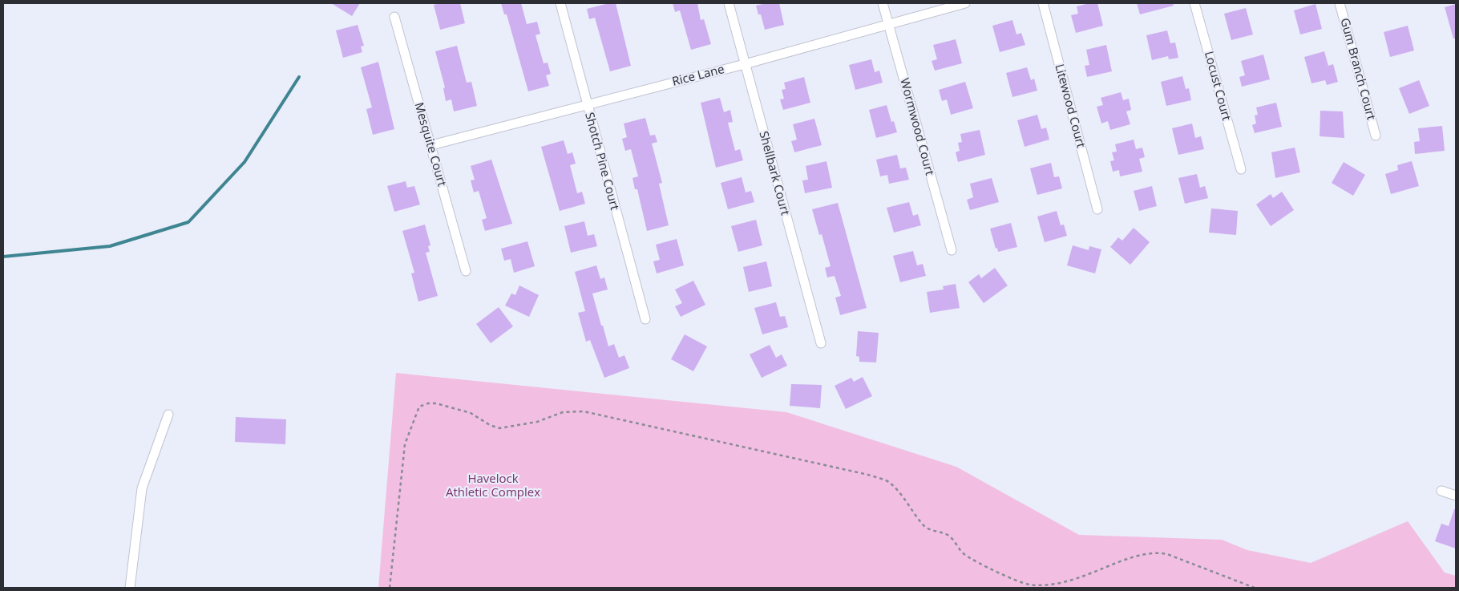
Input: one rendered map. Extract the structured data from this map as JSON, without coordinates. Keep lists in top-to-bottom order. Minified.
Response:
{"streets":{"street":["Gum Branch Court","Rice Lane","Locust Court","Litewood Court","Wormwood Court","Mesquite Court","Shotch Pine Court","Shellbark Court"]},"crossings":[["Rice Lane","Wormwood Court"],["Rice Lane","Mesquite Court"],["Rice Lane","Shotch Pine Court"],["Rice Lane","Shellbark Court"]],"parks":["Havelock Athletic Complex"]}
